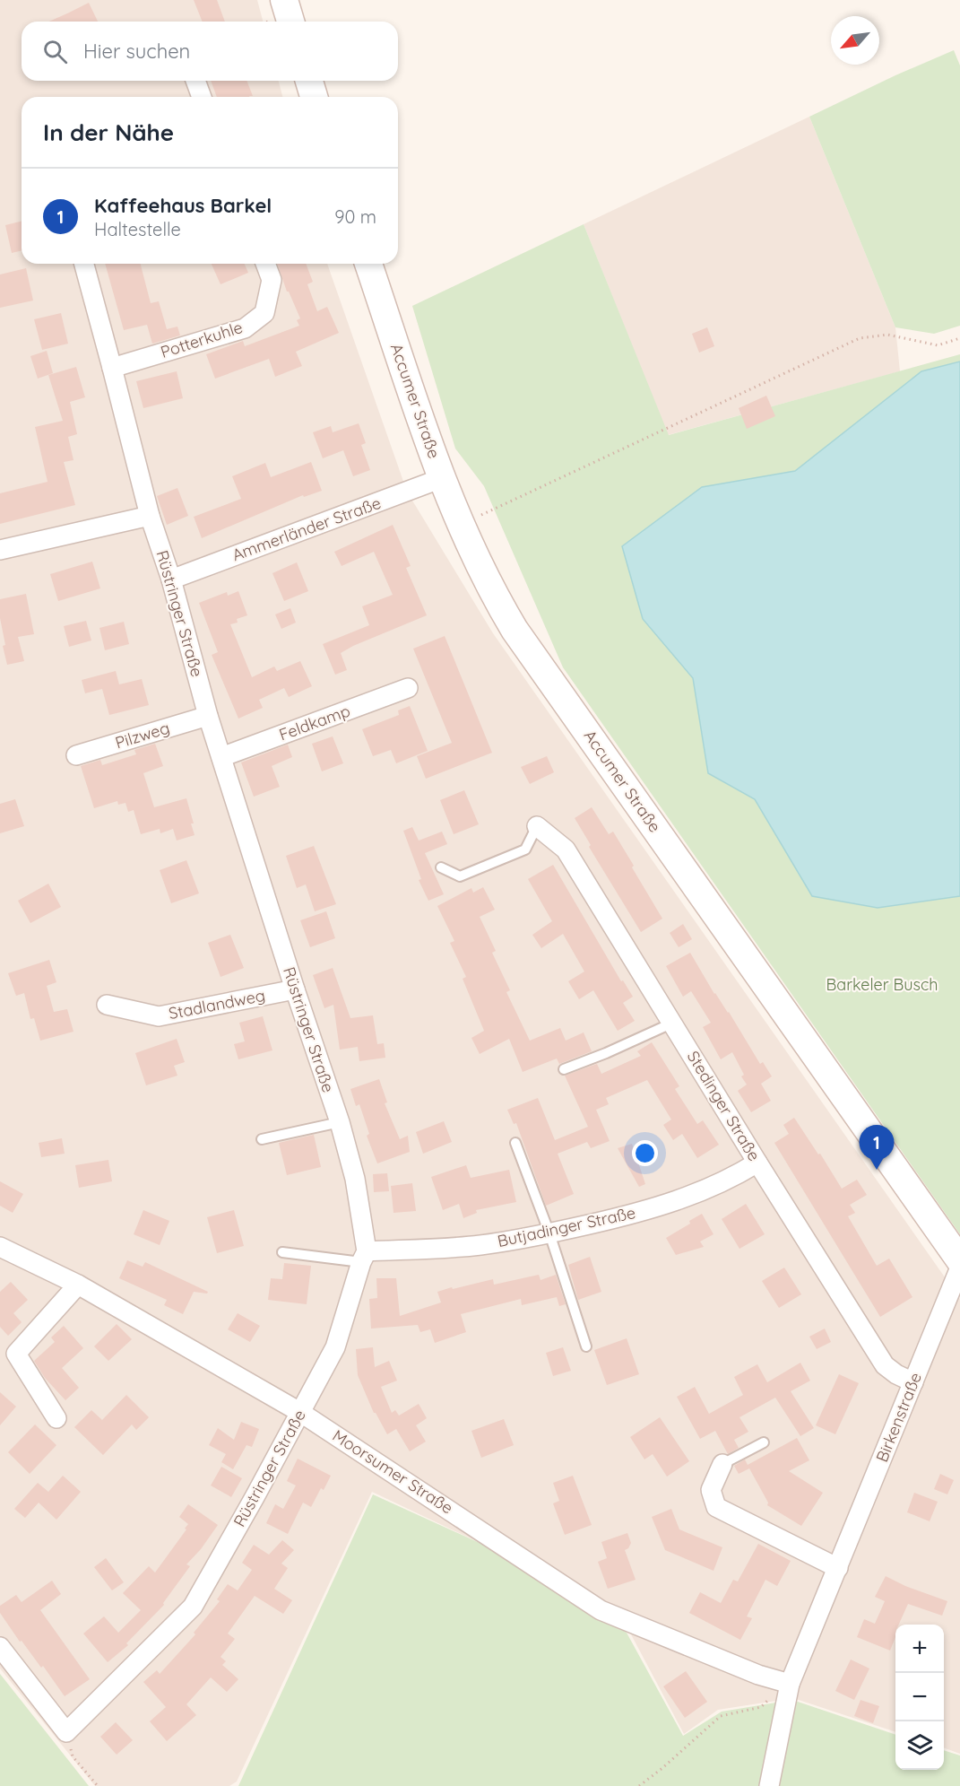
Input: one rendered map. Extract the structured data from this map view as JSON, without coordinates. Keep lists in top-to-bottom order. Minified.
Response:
{"streets":{"street":["Potterkuhle","Accumer Straße","Ammerländer Straße","Rüstringer Straße","Feldkamp","Pilzweg","Stadlandweg","Stedinger Straße","Butjadinger Straße","Birkenstraße","Moorsumer Straße"]},"crossings":[["Potterkuhle","Rüstringer Straße"],["Accumer Straße","Ammerländer Straße"],["Ammerländer Straße","Rüstringer Straße"],["Rüstringer Straße","Feldkamp"],["Rüstringer Straße","Pilzweg"],["Rüstringer Straße","Stadlandweg"],["Rüstringer Straße","Butjadinger Straße"],["Rüstringer Straße","Moorsumer Straße"],["Stedinger Straße","Butjadinger Straße"],["Stedinger Straße","Birkenstraße"],["Birkenstraße","Moorsumer Straße"]],"parks":["Barkeler Busch"],"north":"bottom left","page":{"search":"Hier suchen","heading":"In der Nähe","list":[{"mark":"1","name":"Kaffeehaus Barkel","note":"Haltestelle","value":"90 m"}],"pins":"1","map_buttons":["+","−"]}}
